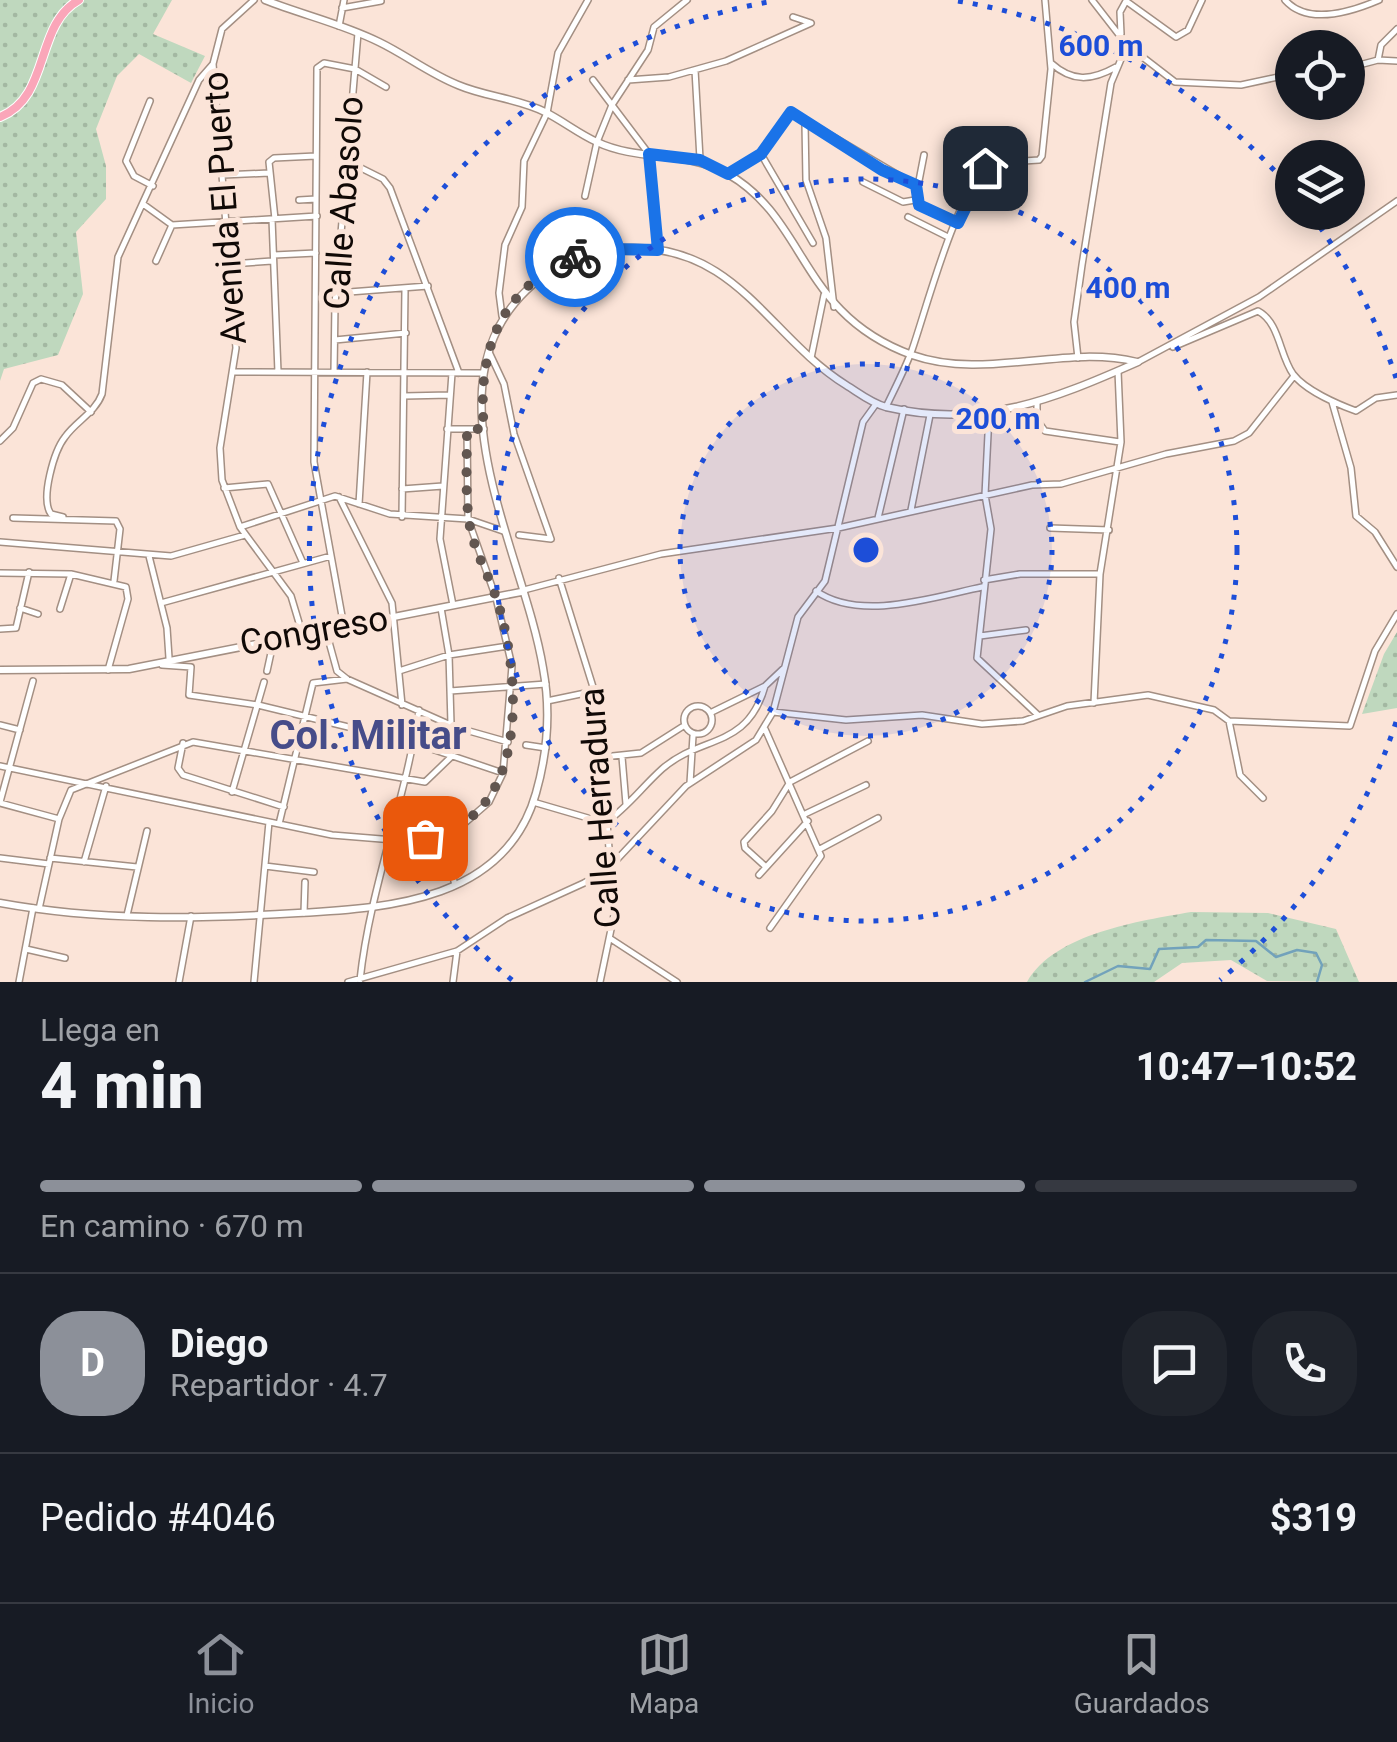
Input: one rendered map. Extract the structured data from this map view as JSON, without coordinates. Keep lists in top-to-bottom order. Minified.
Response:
{"streets":{"street":["Calle Abasolo","Avenida El Puerto","Congreso","Calle Herradura"]},"crossings":[["Avenida El Puerto","Congreso"]],"districts":["Col. Militar"],"page":{"heading":["4 min","Llega en","10:47–10:52"],"panel":["Diego","Repartidor · 4.7","Pedido #4046","$319"],"bar":"En camino · 670 m","round":"D","tabs":["Inicio","Mapa","Guardados"]},"rings":["600 m","400 m","200 m"]}
